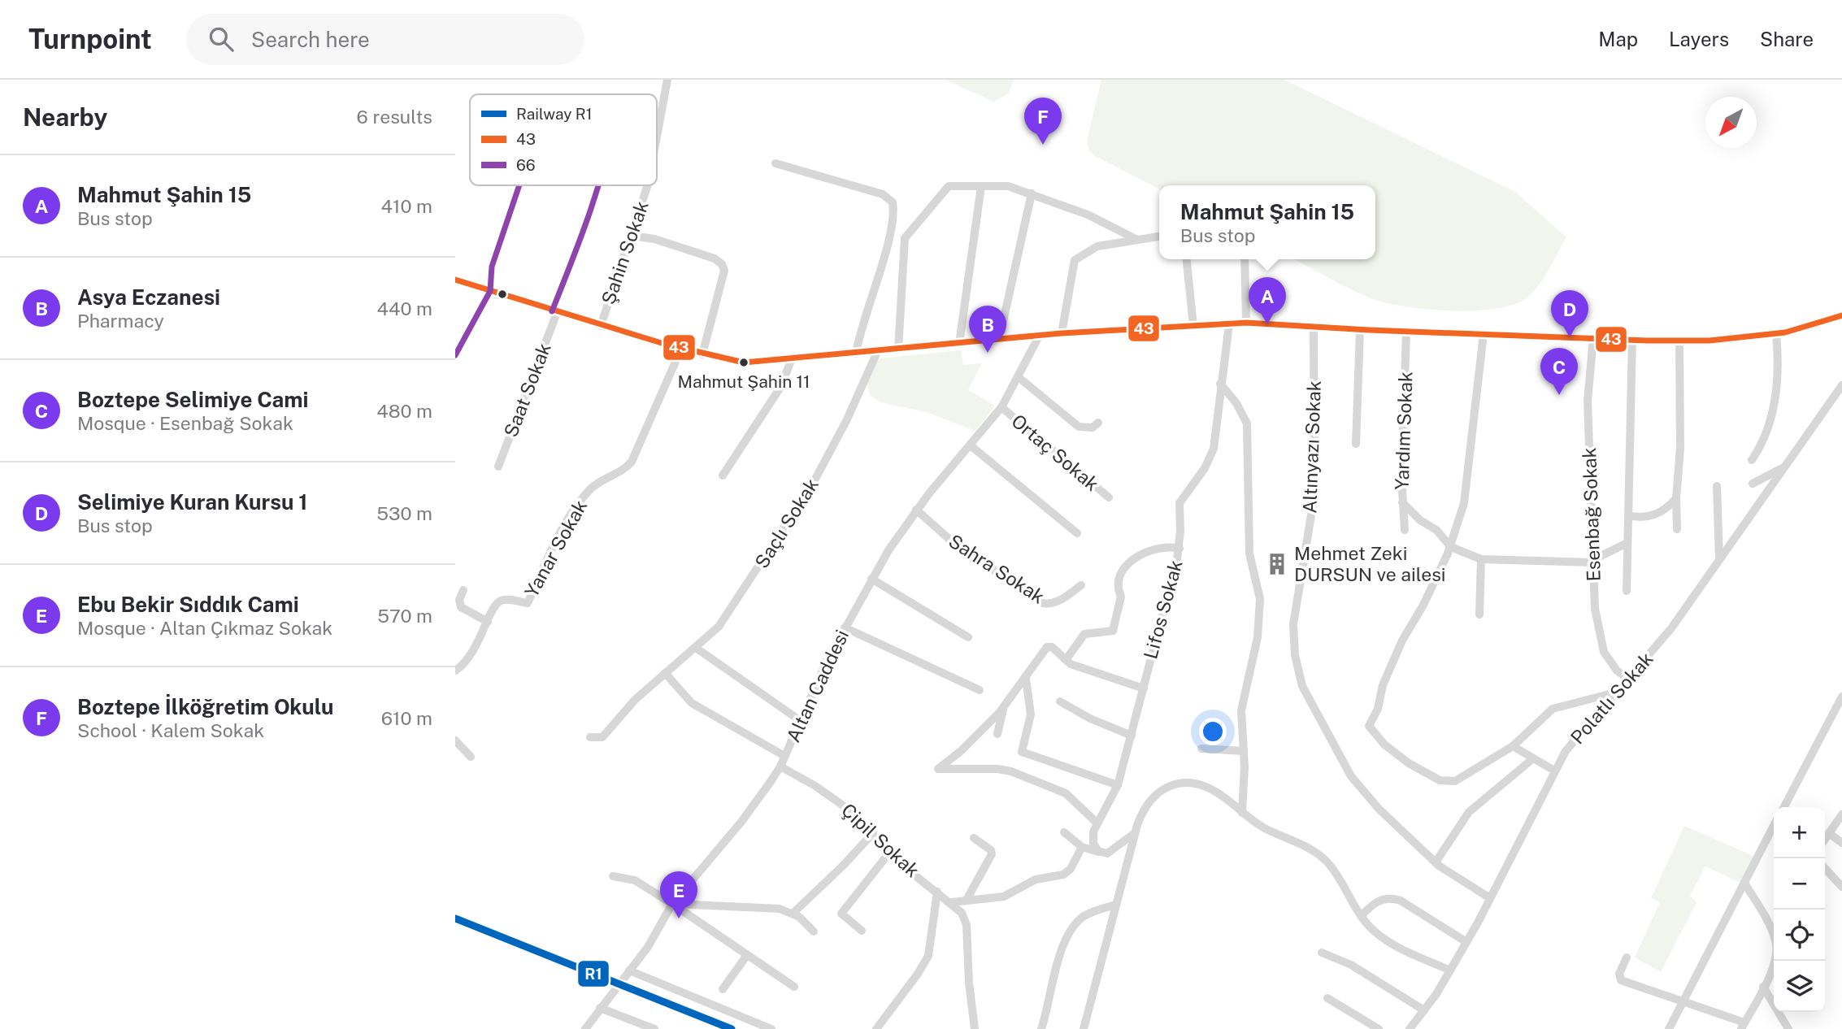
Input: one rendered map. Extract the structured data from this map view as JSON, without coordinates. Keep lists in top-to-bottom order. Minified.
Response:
{"streets":{"street":["Şahin Sokak","Saat Sokak","Yardım Sokak","Altınyazı Sokak","Ortaç Sokak","Esenbağ Sokak","Saçlı Sokak","Yanar Sokak","Sahra Sokak","Lifos Sokak","Altan Caddesi","Polatlı Sokak","Çipil Sokak"]},"crossings":[["Altınyazı Sokak","Polatlı Sokak"],["Ortaç Sokak","Altan Caddesi"],["Esenbağ Sokak","Polatlı Sokak"],["Sahra Sokak","Altan Caddesi"],["Altan Caddesi","Çipil Sokak"]],"places":{"other":["Mahmut Şahin 11"],"building":["Mehmet Zeki DURSUN ve ailesi"]},"lines":["transit line 66","transit line 43","rail line R1"],"legend":["Railway R1","43","66"],"north":"bottom left","page":{"header":"Turnpoint","search":"Search here","nav":["Map","Layers","Share"],"heading":["Nearby","6 results"],"pins":["F","A","D","B","C","E"],"list":[{"mark":"A","name":"Mahmut Şahin 15","note":"Bus stop","value":"410 m"},{"mark":"B","name":"Asya Eczanesi","note":"Pharmacy","value":"440 m"},{"mark":"C","name":"Boztepe Selimiye Cami","note":"Mosque · Esenbağ Sokak","value":"480 m"},{"mark":"D","name":"Selimiye Kuran Kursu 1","note":"Bus stop","value":"530 m"},{"mark":"E","name":"Ebu Bekir Sıddık Cami","note":"Mosque · Altan Çıkmaz Sokak","value":"570 m"},{"mark":"F","name":"Boztepe İlköğretim Okulu","note":"School · Kalem Sokak","value":"610 m"}],"popup":["Mahmut Şahin 15","Bus stop"],"map_buttons":["+","−"]}}
